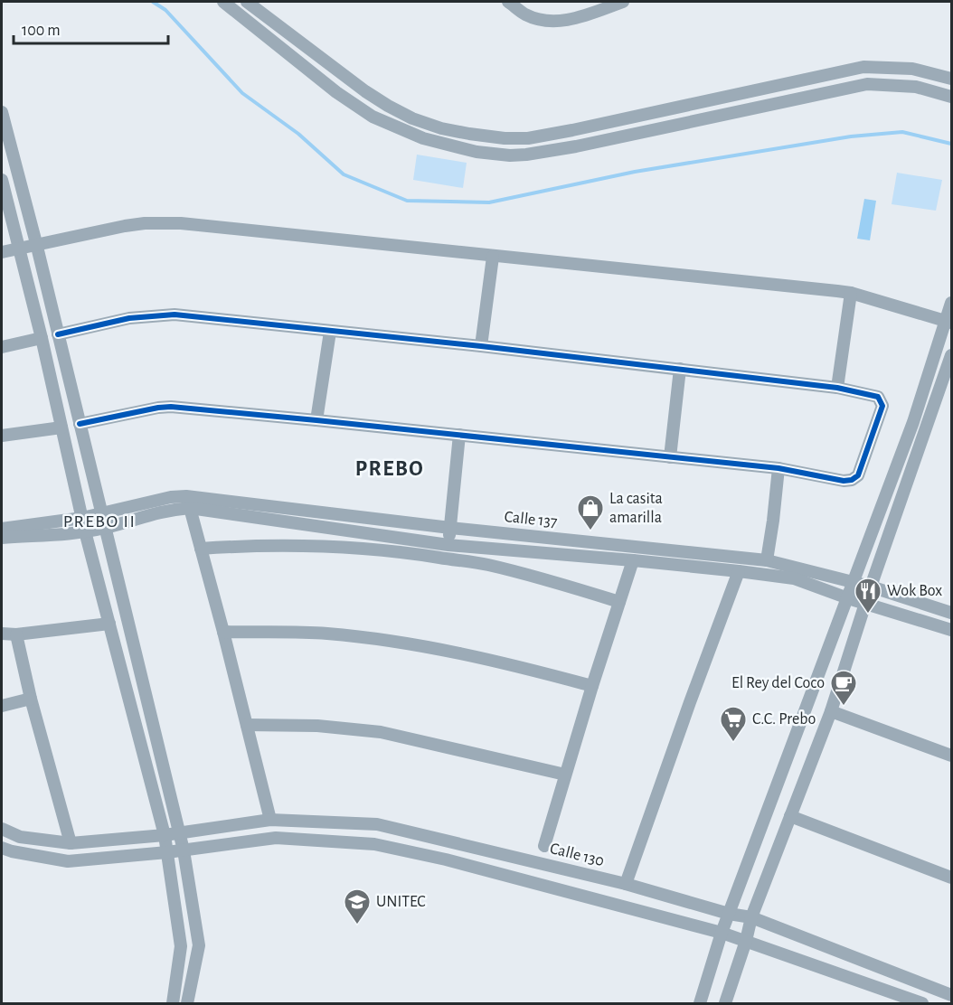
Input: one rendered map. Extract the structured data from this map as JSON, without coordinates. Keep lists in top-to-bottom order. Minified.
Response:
{"streets":{"street":["Calle 137","Calle 130"]},"districts":["PREBO","PREBO II"],"places":{"shop":["La casita amarilla"],"restaurant":["Wok Box"],"cafe":["El Rey del Coco"],"supermarket":["C.C. Prebo"],"school or university":["UNITEC"]},"scale_bar":"100 m"}
